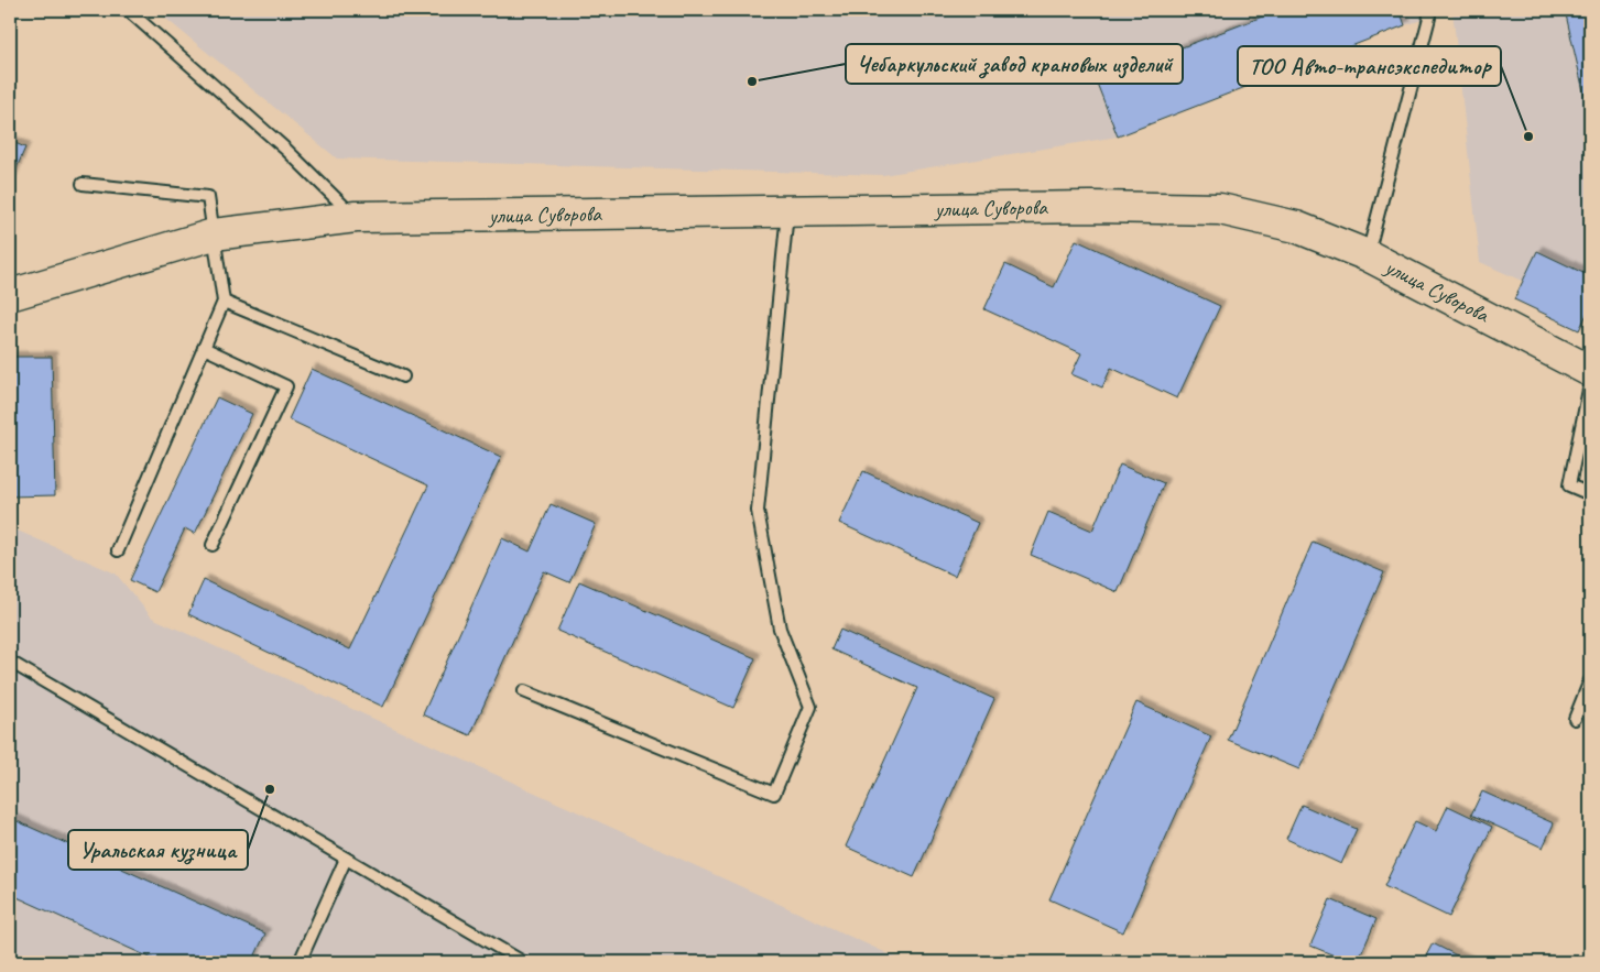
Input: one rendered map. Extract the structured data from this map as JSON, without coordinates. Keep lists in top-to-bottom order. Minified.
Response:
{"streets":{"street":["улица Суворова"]},"places":["Чебаркульский завод крановых изделий","ТОО Авто-трансэкспедитор","Уральская кузница"]}
